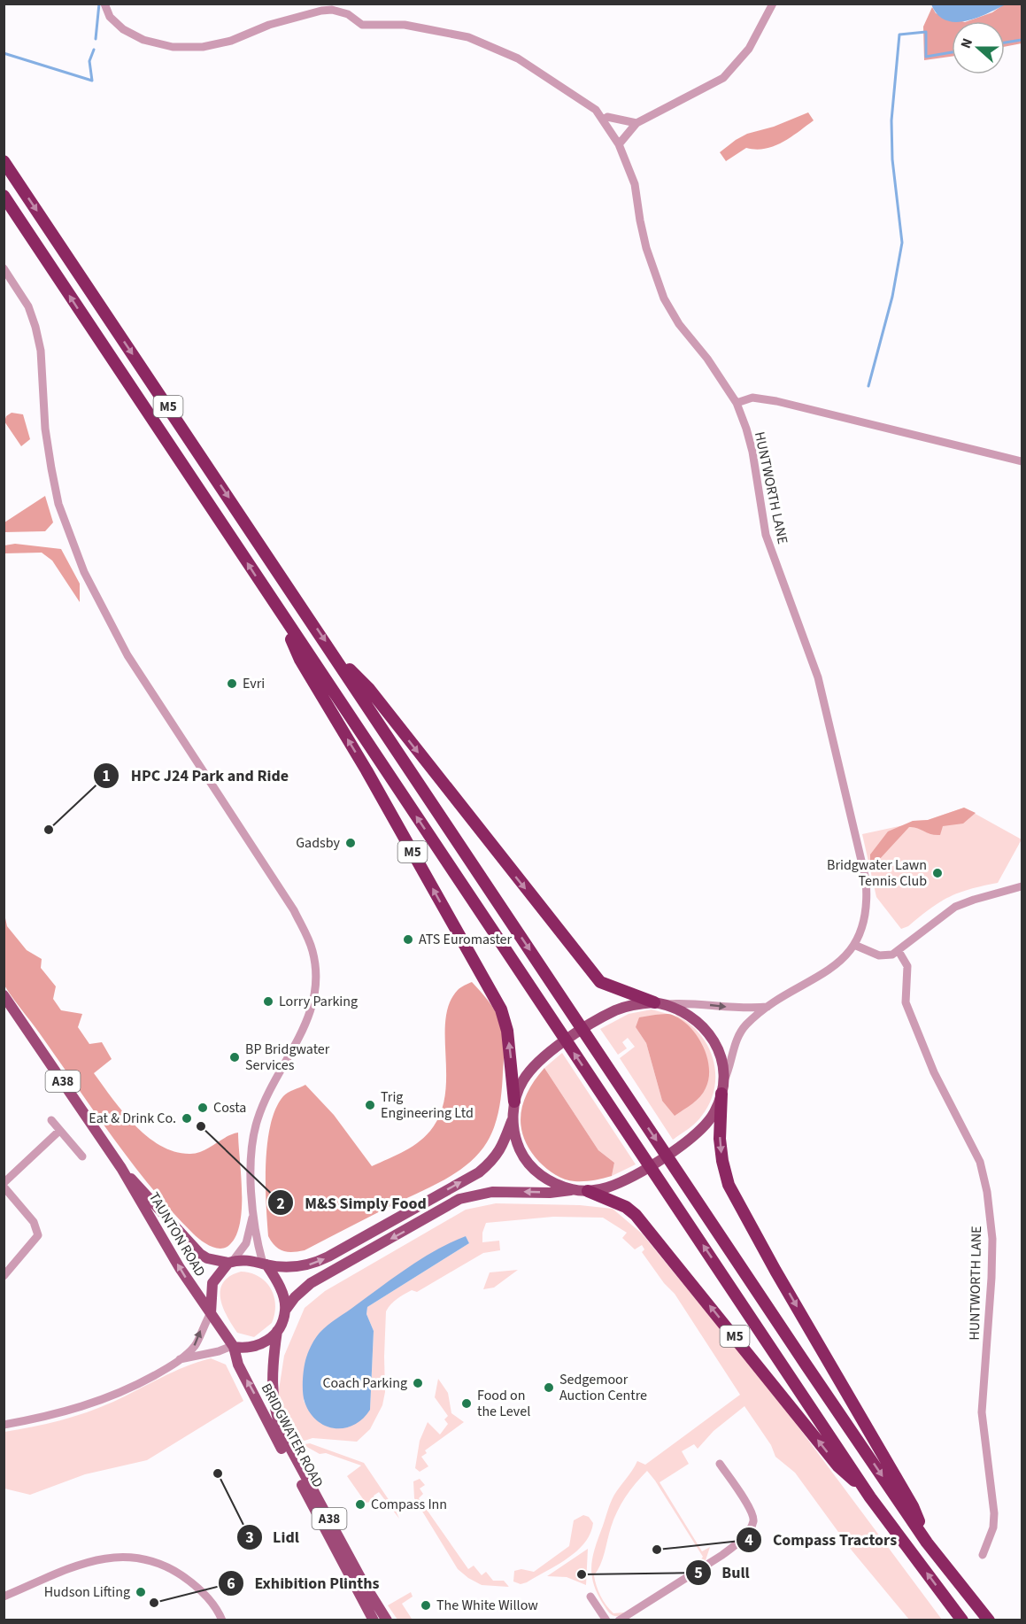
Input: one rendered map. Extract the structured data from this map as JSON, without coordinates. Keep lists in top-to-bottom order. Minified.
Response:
{"streets":{"highway":["M5"],"main road":["A38","TAUNTON ROAD","BRIDGWATER ROAD"],"street":["HUNTWORTH LANE"]},"crossings":[["M5","HUNTWORTH LANE"],["A38","TAUNTON ROAD"],["A38","BRIDGWATER ROAD"],["TAUNTON ROAD","BRIDGWATER ROAD"]],"places":["Evri","HPC J24 Park and Ride","Gadsby","Bridgwater Lawn Tennis Club","ATS Euromaster","Lorry Parking","BP Bridgwater Services","Trig Engineering Ltd","Costa","Eat & Drink Co.","M&S Simply Food","Coach Parking","Sedgemoor Auction Centre","Food on the Level","Lidl","Compass Inn","Compass Tractors","Bull","Hudson Lifting","Exhibition Plinths","The White Willow"],"north":"left"}
